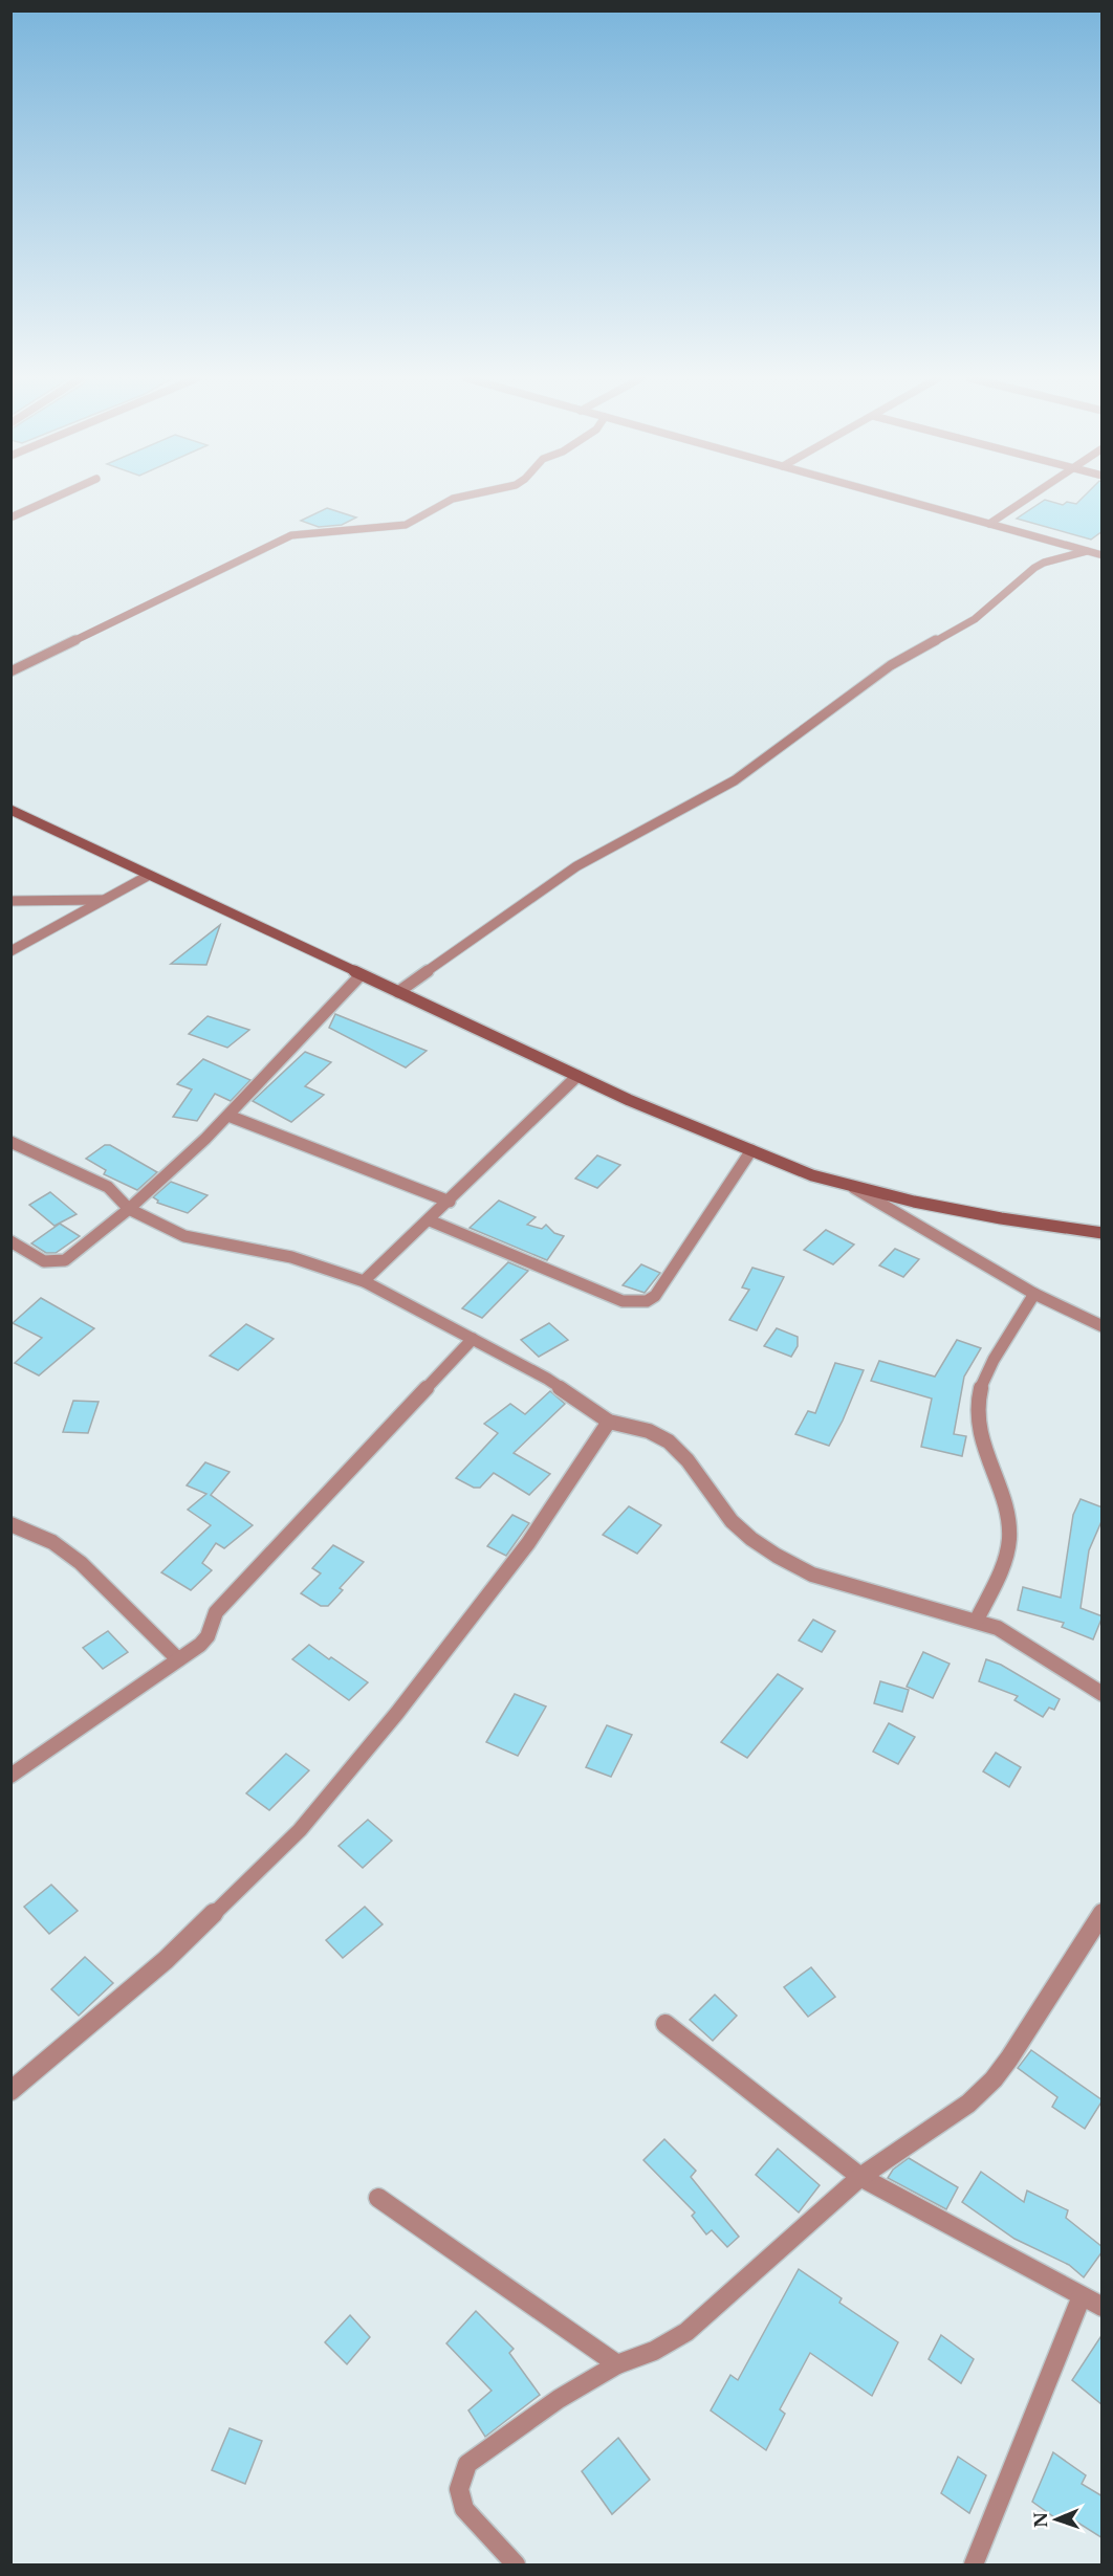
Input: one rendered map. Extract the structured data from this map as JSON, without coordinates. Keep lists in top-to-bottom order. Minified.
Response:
{"north":"left"}
